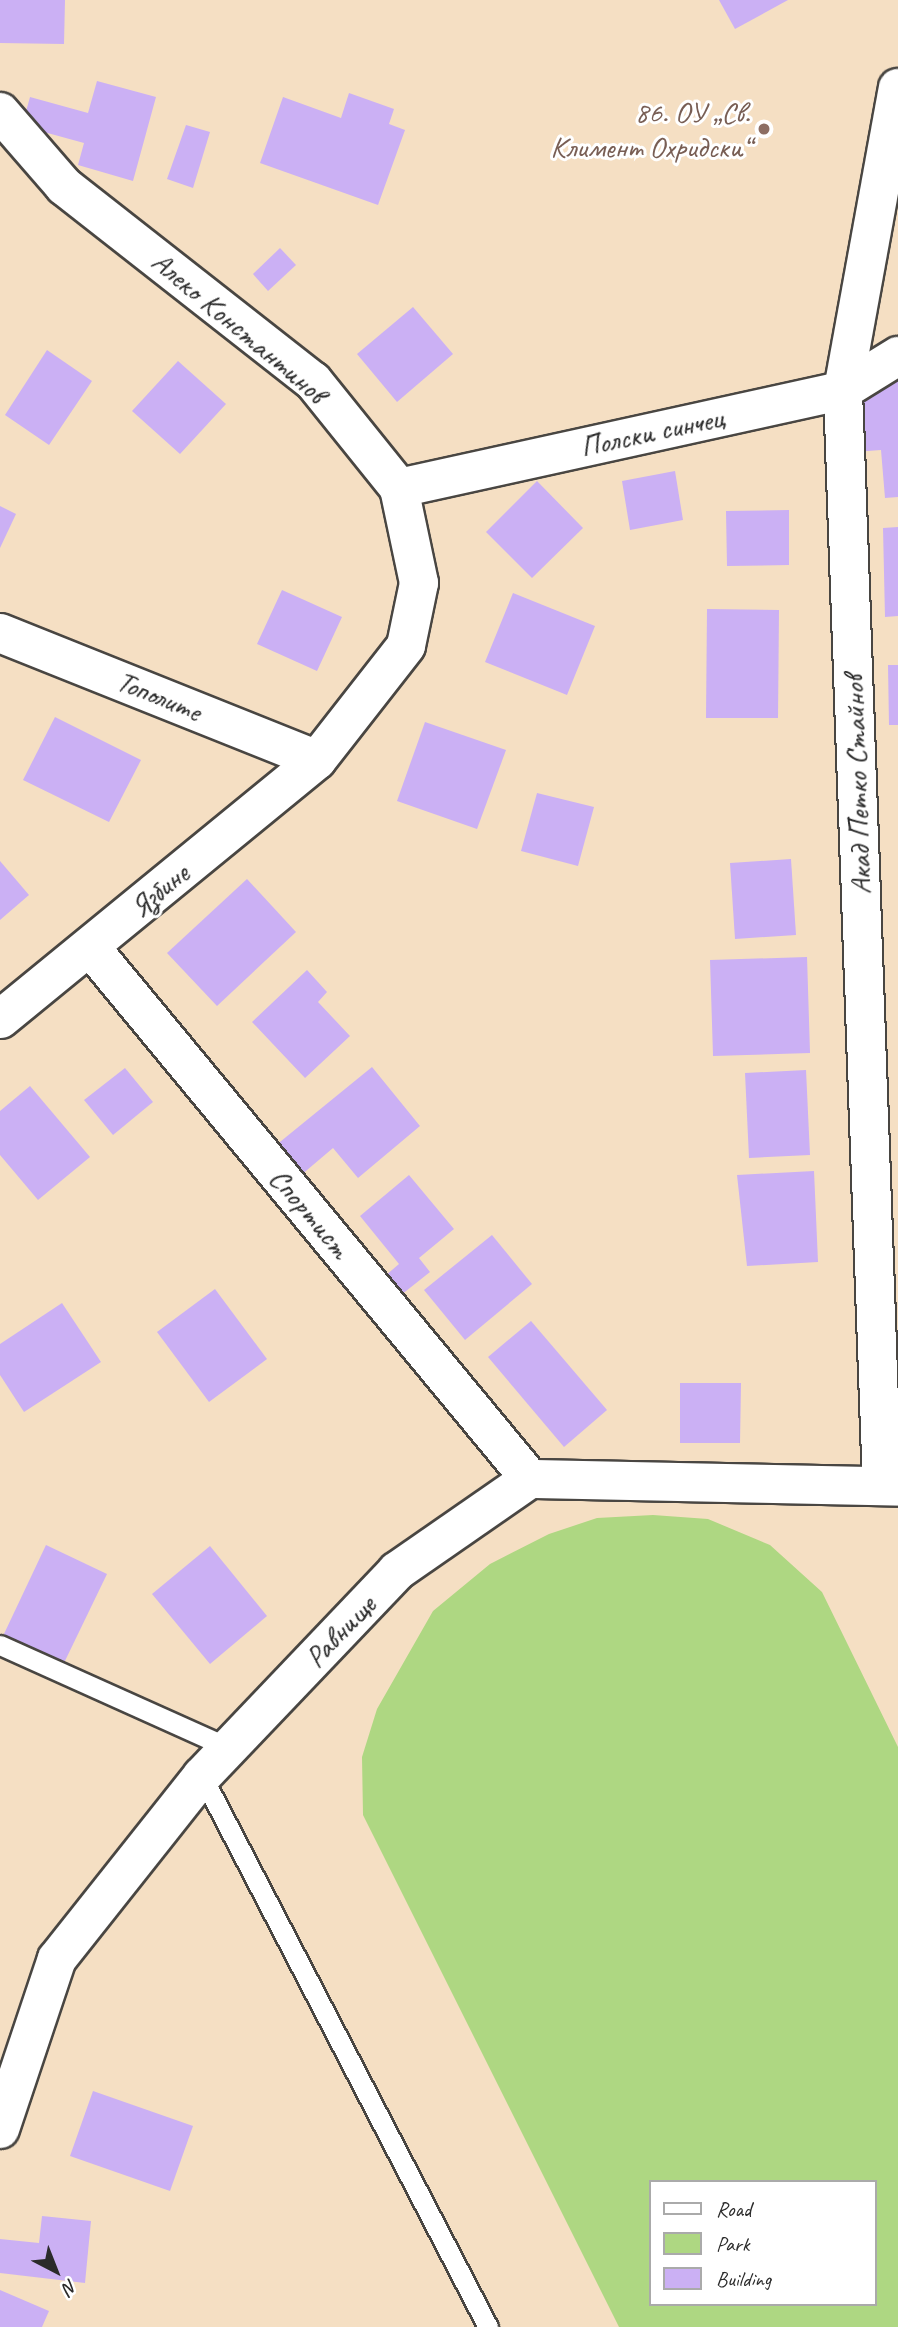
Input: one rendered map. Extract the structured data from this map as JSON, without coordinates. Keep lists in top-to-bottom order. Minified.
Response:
{"streets":{"street":["Алеко Константинов","Полски синчец","Тополите","Акад Петко Стайнов","Язбине","Спортист","Равнище"]},"crossings":[["Алеко Константинов","Полски синчец"],["Алеко Константинов","Тополите"],["Алеко Константинов","Язбине"],["Полски синчец","Акад Петко Стайнов"],["Тополите","Язбине"],["Язбине","Спортист"],["Спортист","Равнище"]],"places":["86. ОУ „Св. Климент Охридски“"],"legend":["Road","Park","Building"],"north":"bottom right"}
